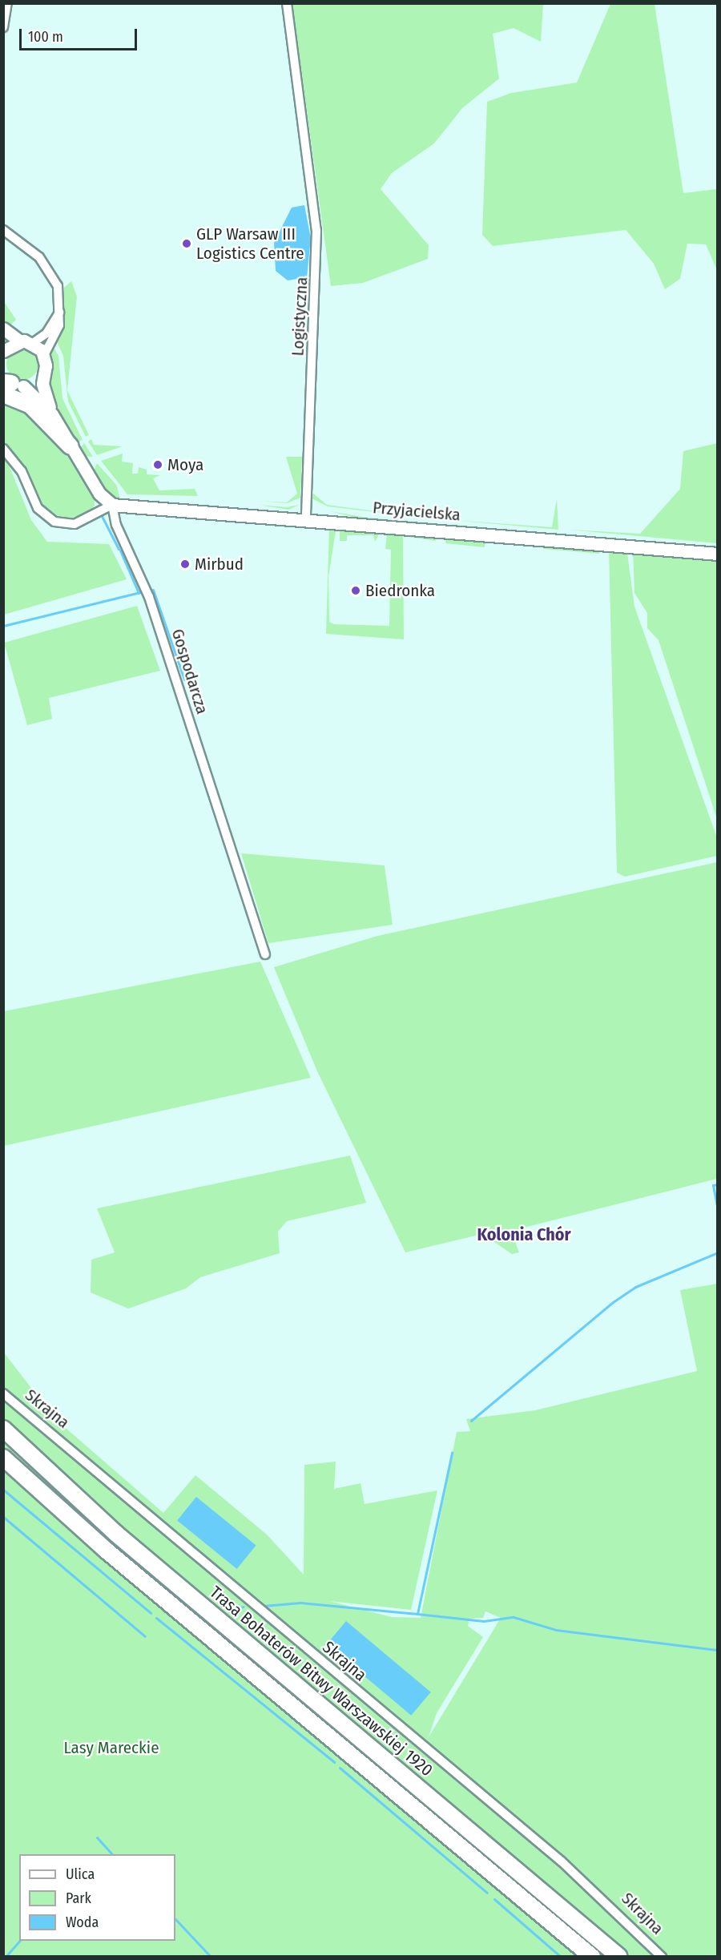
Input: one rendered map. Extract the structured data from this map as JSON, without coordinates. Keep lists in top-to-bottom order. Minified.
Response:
{"streets":{"highway":["Trasa Bohaterów Bitwy Warszawskiej 1920"],"street":["Logistyczna","Przyjacielska","Gospodarcza","Skrajna"]},"crossings":[["Logistyczna","Przyjacielska"],["Przyjacielska","Gospodarcza"]],"districts":["Kolonia Chór"],"parks":["Lasy Mareckie"],"places":["GLP Warsaw III Logistics Centre","Moya","Mirbud","Biedronka"],"legend":["Ulica","Park","Woda"],"scale_bar":"100 m"}
